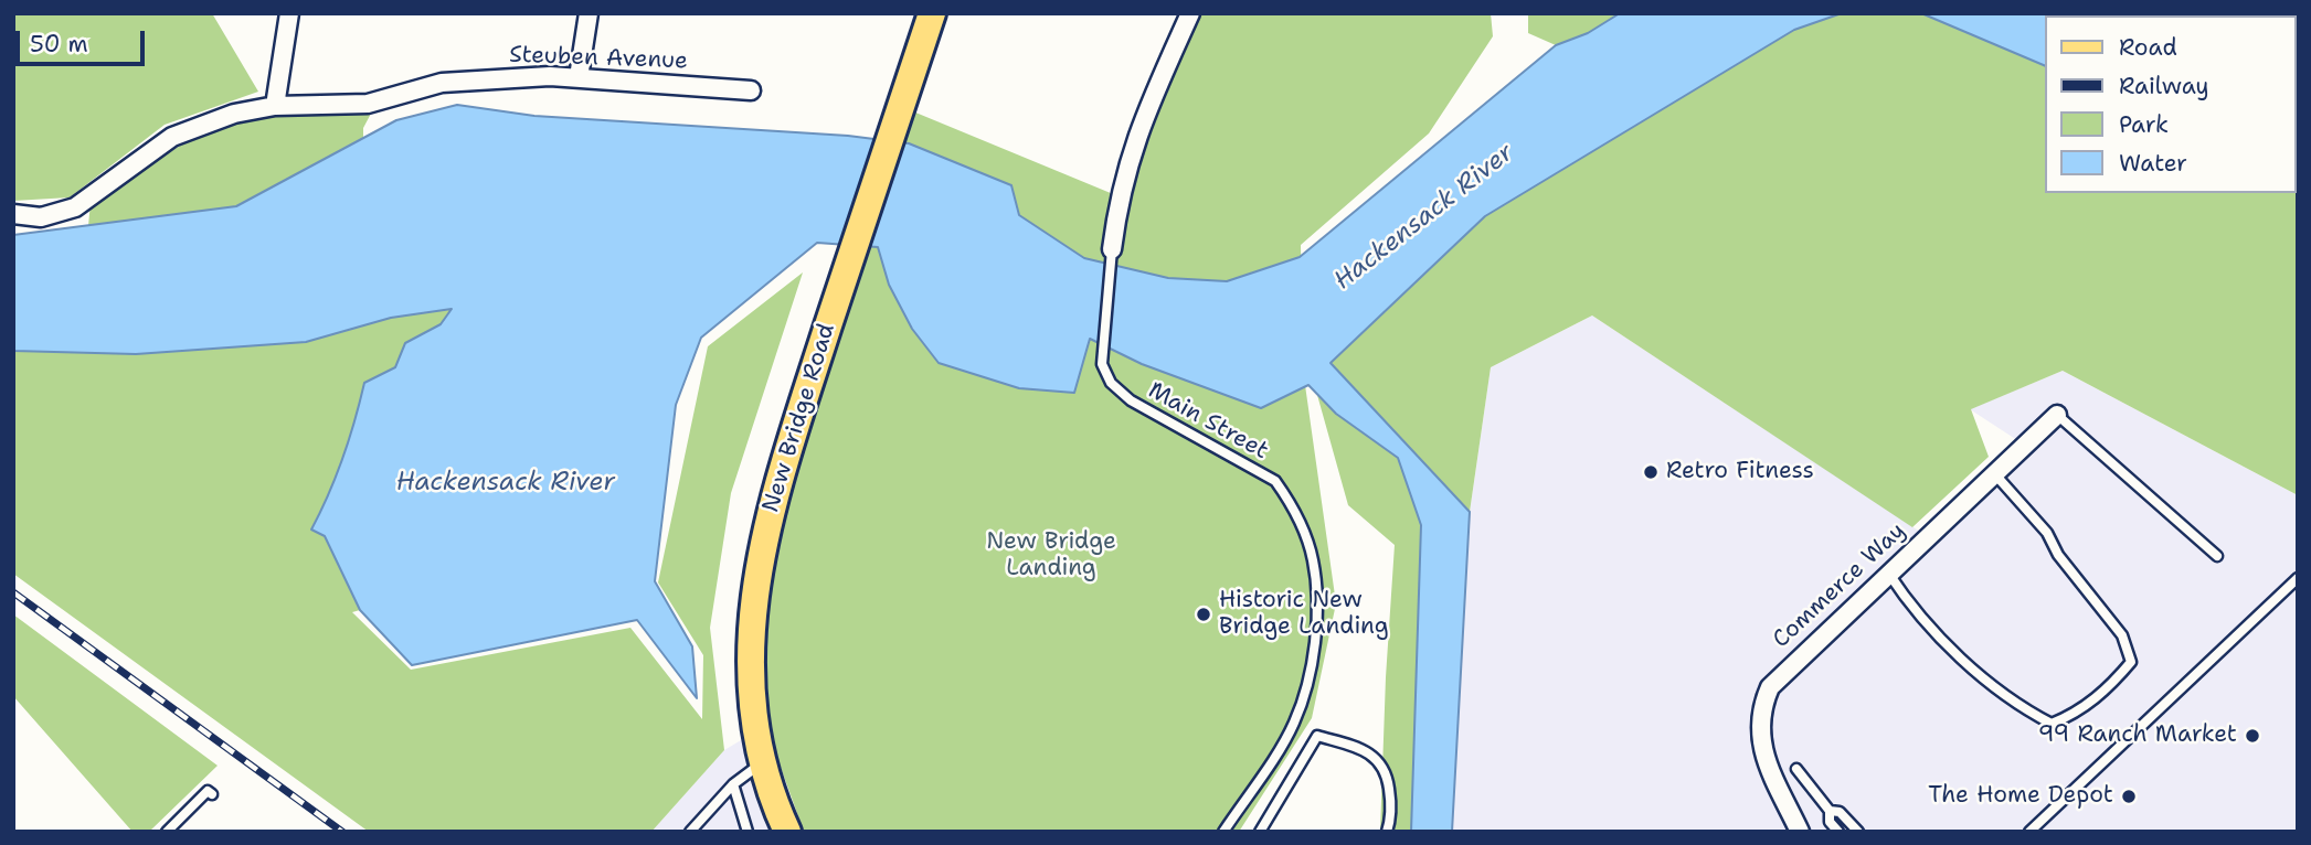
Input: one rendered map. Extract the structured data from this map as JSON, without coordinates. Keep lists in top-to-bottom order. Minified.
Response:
{"streets":{"main road":["New Bridge Road"],"street":["Steuben Avenue","Commerce Way"],"lane":["Main Street"]},"water":["Hackensack River"],"parks":["New Bridge Landing"],"places":["Retro Fitness","Historic New Bridge Landing","99 Ranch Market","The Home Depot"],"legend":["Road","Railway","Park","Water"],"scale_bar":"50 m"}
